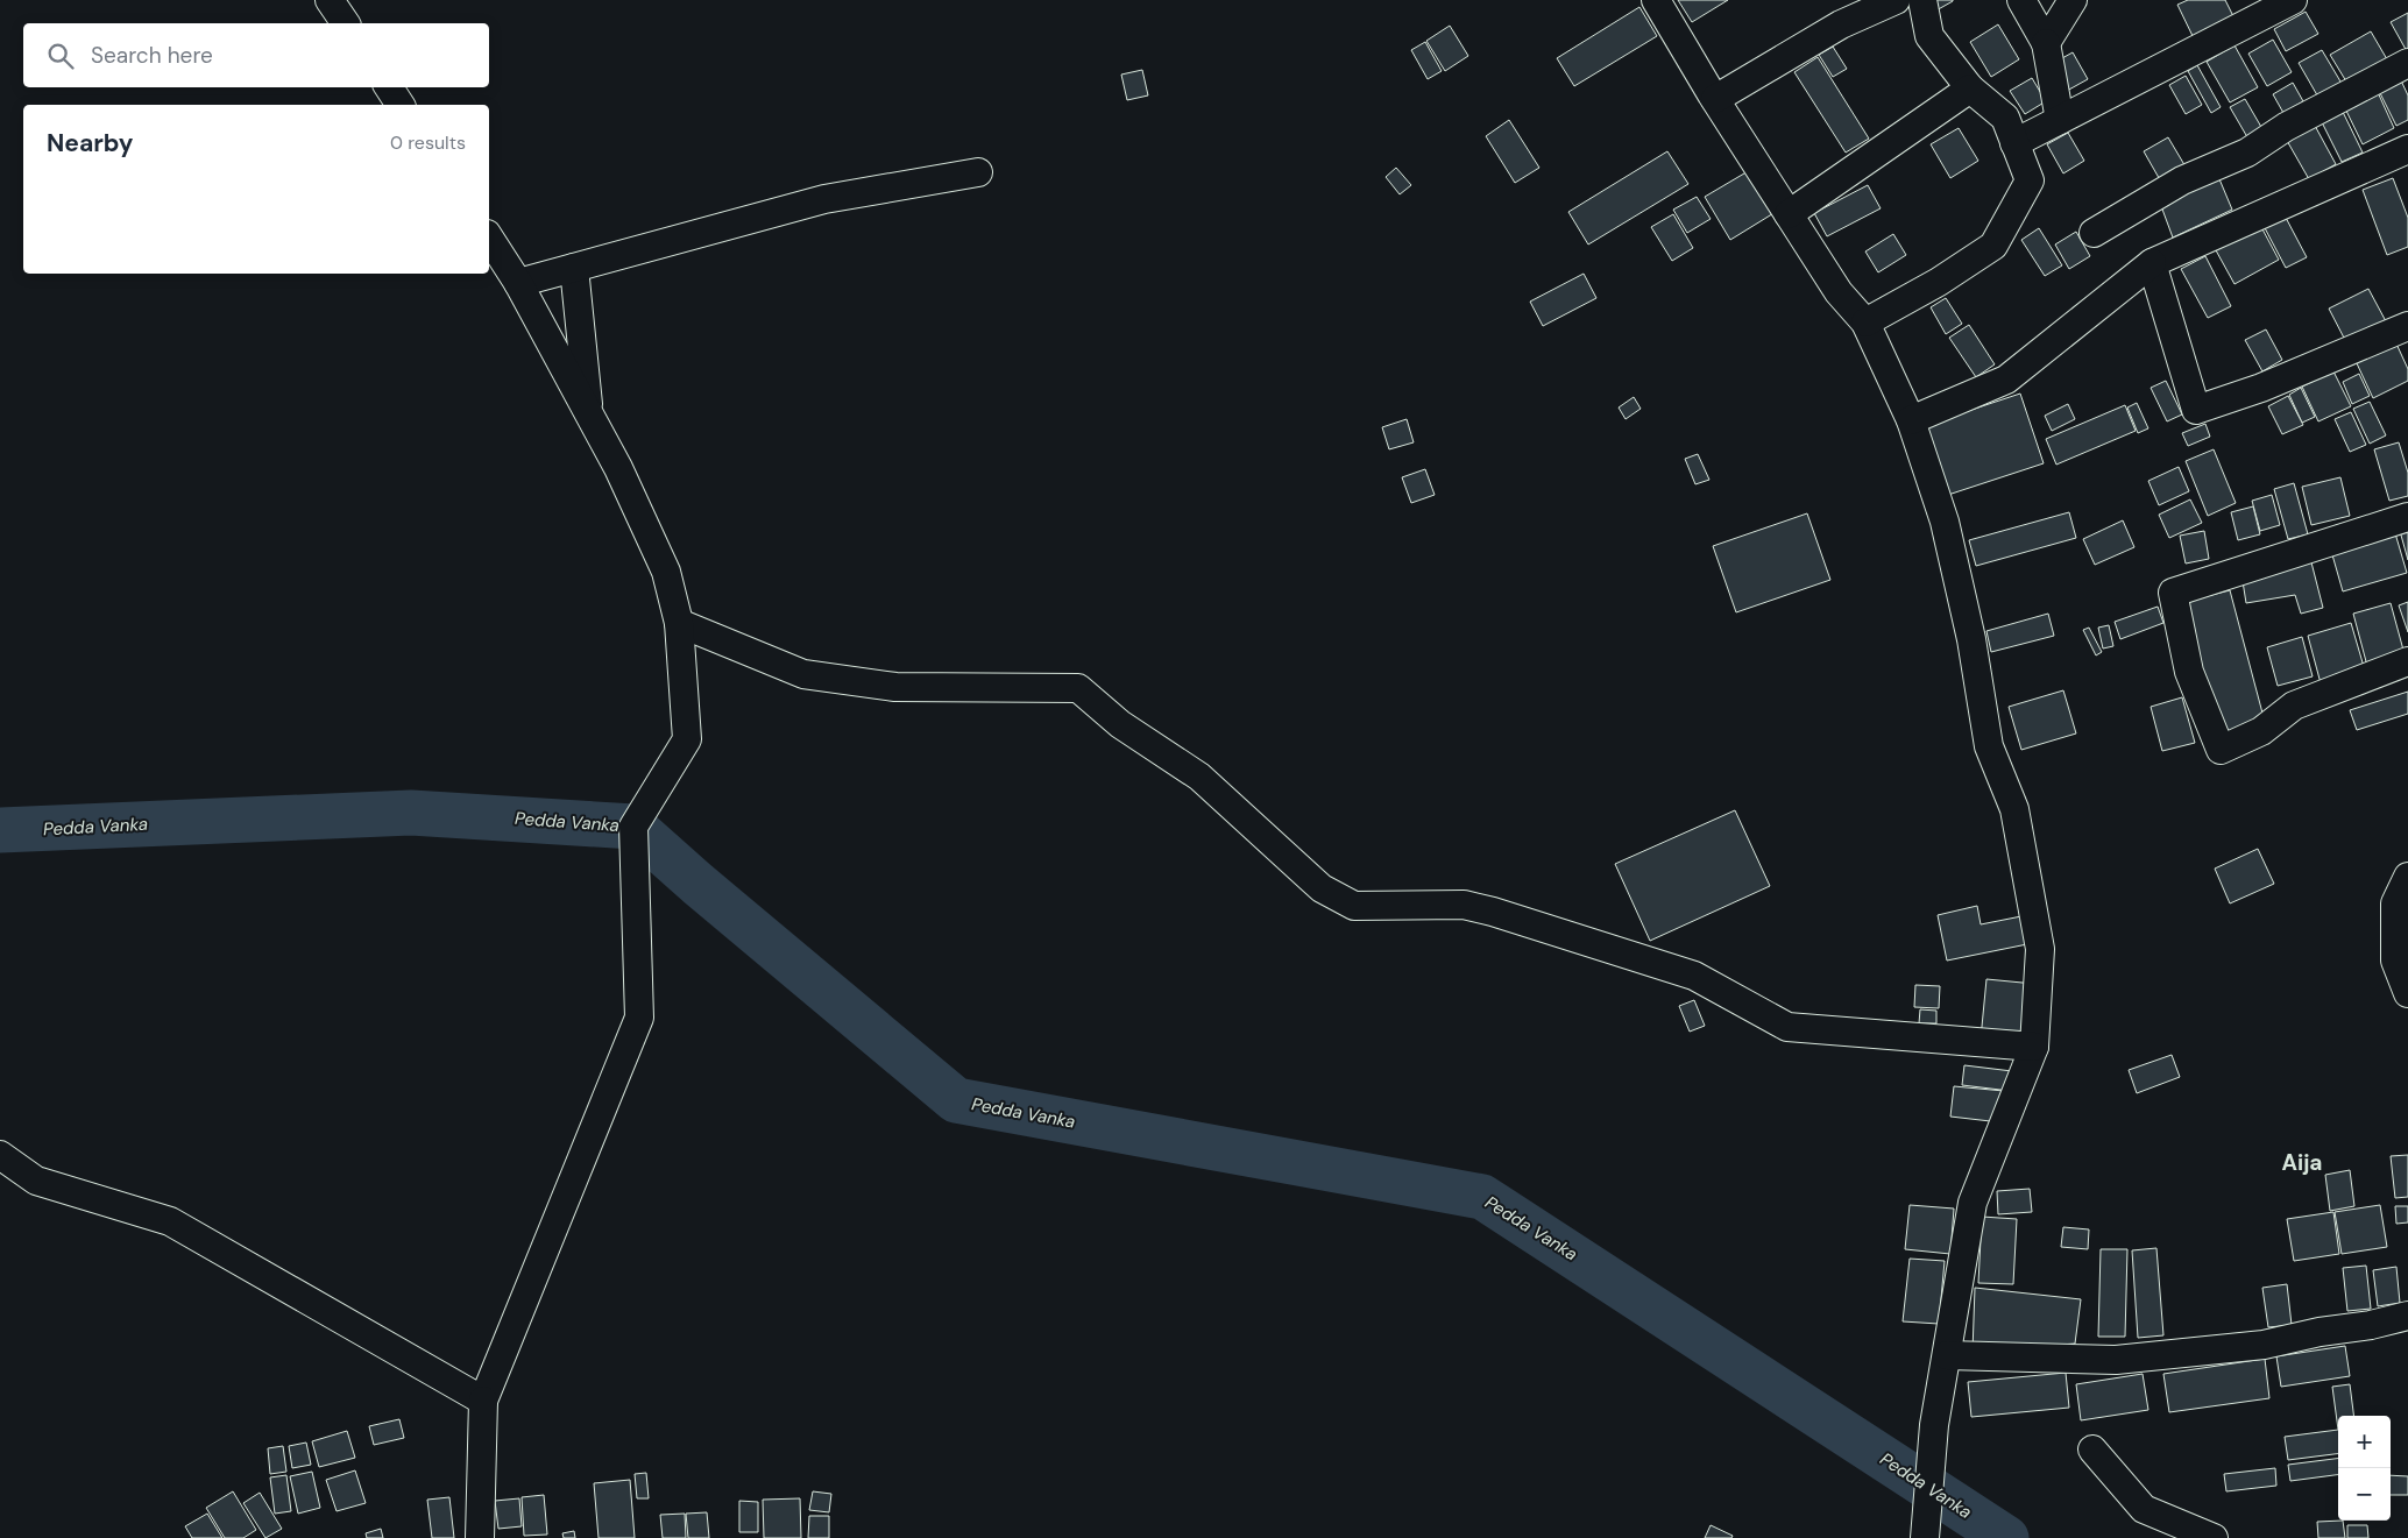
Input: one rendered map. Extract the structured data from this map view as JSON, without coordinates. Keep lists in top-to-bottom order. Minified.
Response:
{"districts":["Aija"],"water":["Pedda Vanka"],"page":{"search":"Search here","heading":["Nearby","0 results"],"map_buttons":["+","−"]}}
